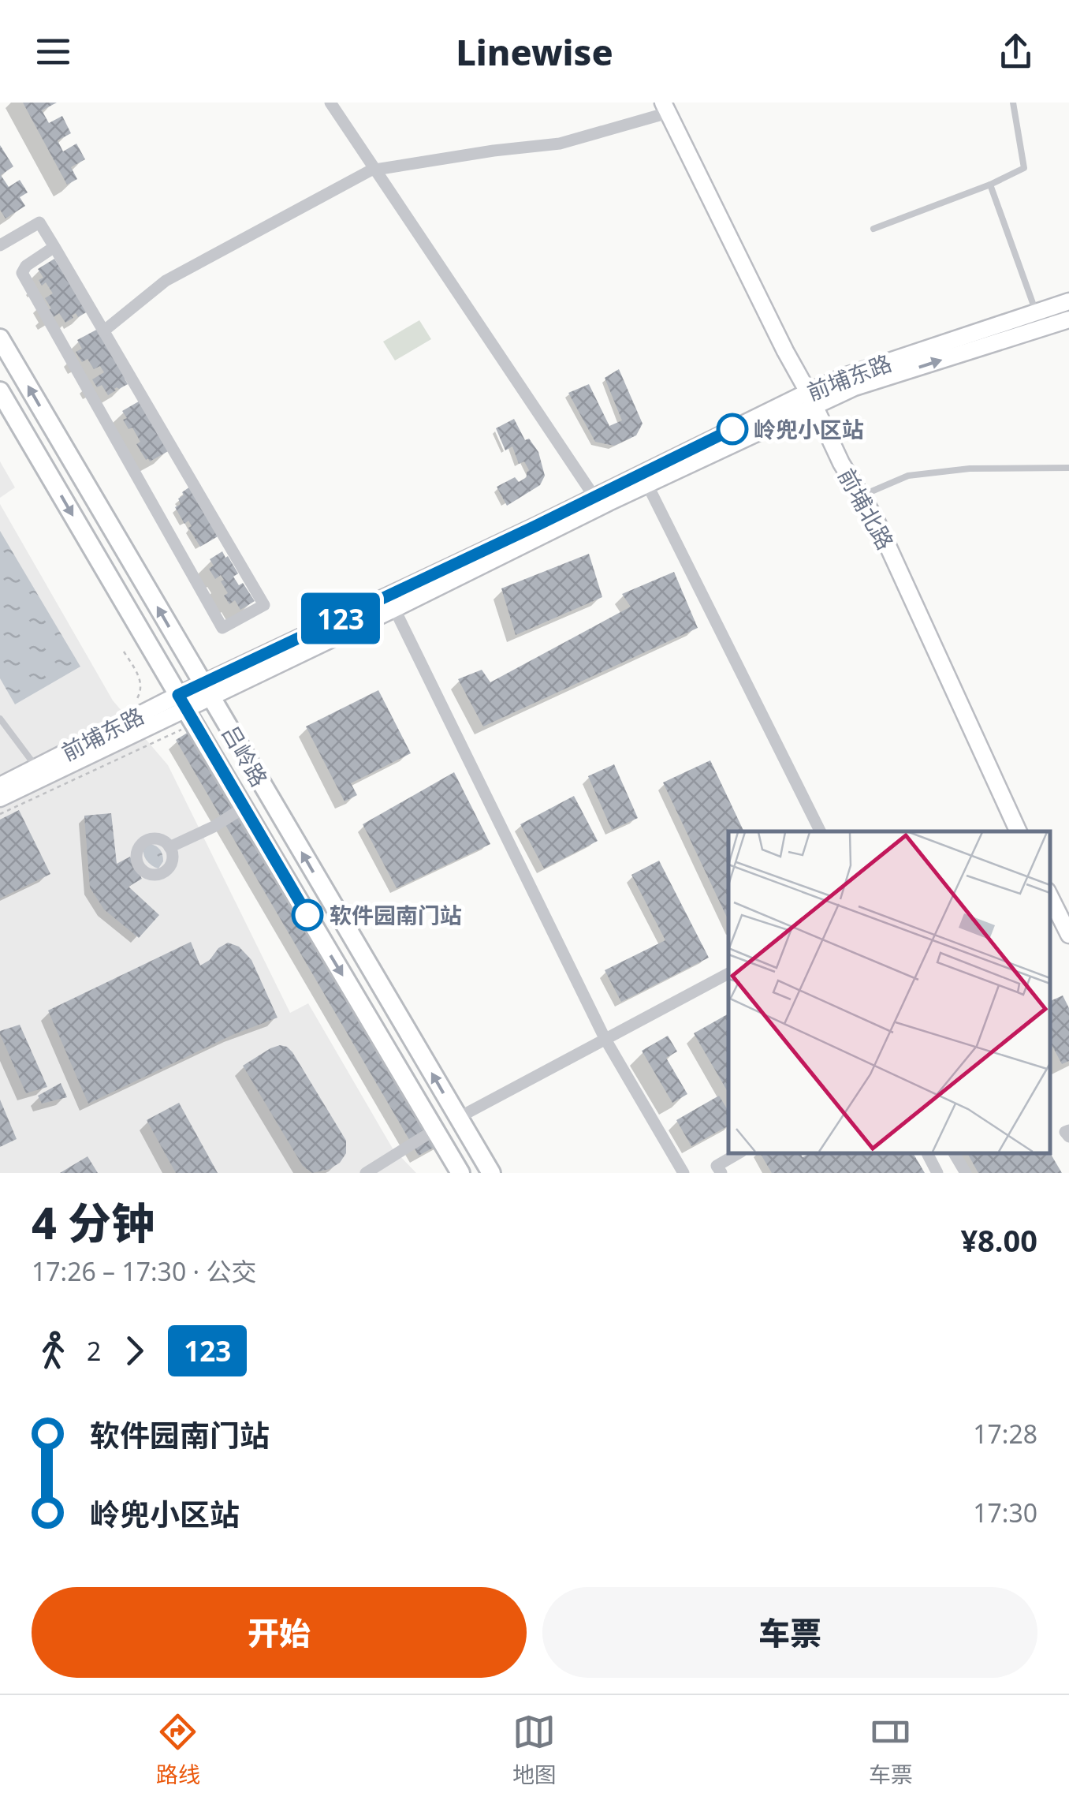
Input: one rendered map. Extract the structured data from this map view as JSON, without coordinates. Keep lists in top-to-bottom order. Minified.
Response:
{"streets":{"main road":["前埔东路","前埔北路","吕岭路"]},"crossings":[["前埔东路","前埔北路"],["前埔东路","吕岭路"]],"places":["岭兜小区站","软件园南门站"],"lines":["bus line 123"],"page":{"header":"Linewise","on_map":"123","heading":["4 分钟","17:26 – 17:30 · 公交","¥8.00"],"legs":["2","123"],"list":[{"name":"软件园南门站","value":"17:28"},{"name":"岭兜小区站","value":"17:30"}],"buttons":["开始","车票"],"tabs":["路线","地图","车票"]}}
